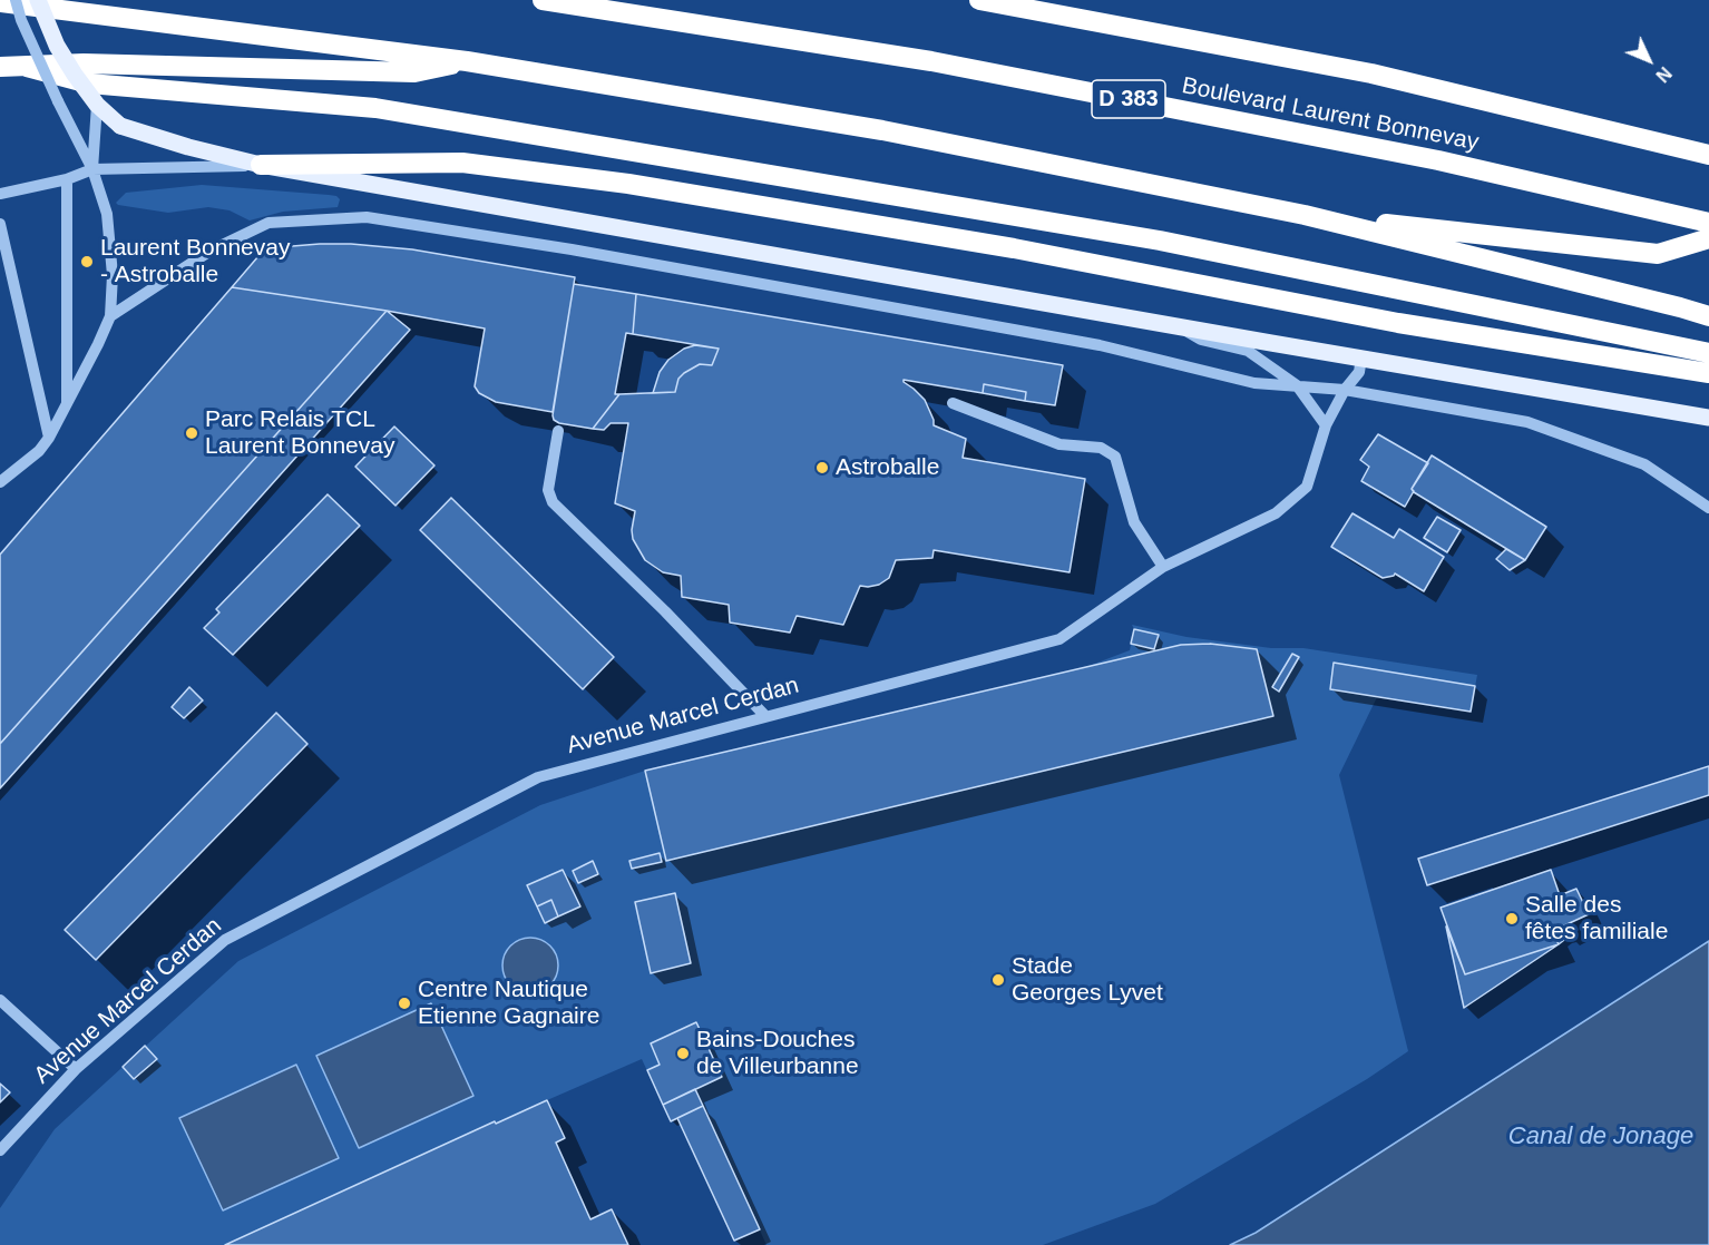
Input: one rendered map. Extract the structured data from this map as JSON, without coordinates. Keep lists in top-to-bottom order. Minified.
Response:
{"streets":{"highway":["D 383","Boulevard Laurent Bonnevay"],"street":["Avenue Marcel Cerdan"]},"water":["Canal de Jonage"],"places":["Laurent Bonnevay - Astroballe","Parc Relais TCL Laurent Bonnevay","Astroballe","Salle des fêtes familiale","Stade Georges Lyvet","Centre Nautique Etienne Gagnaire","Bains-Douches de Villeurbanne"],"north":"bottom right"}
